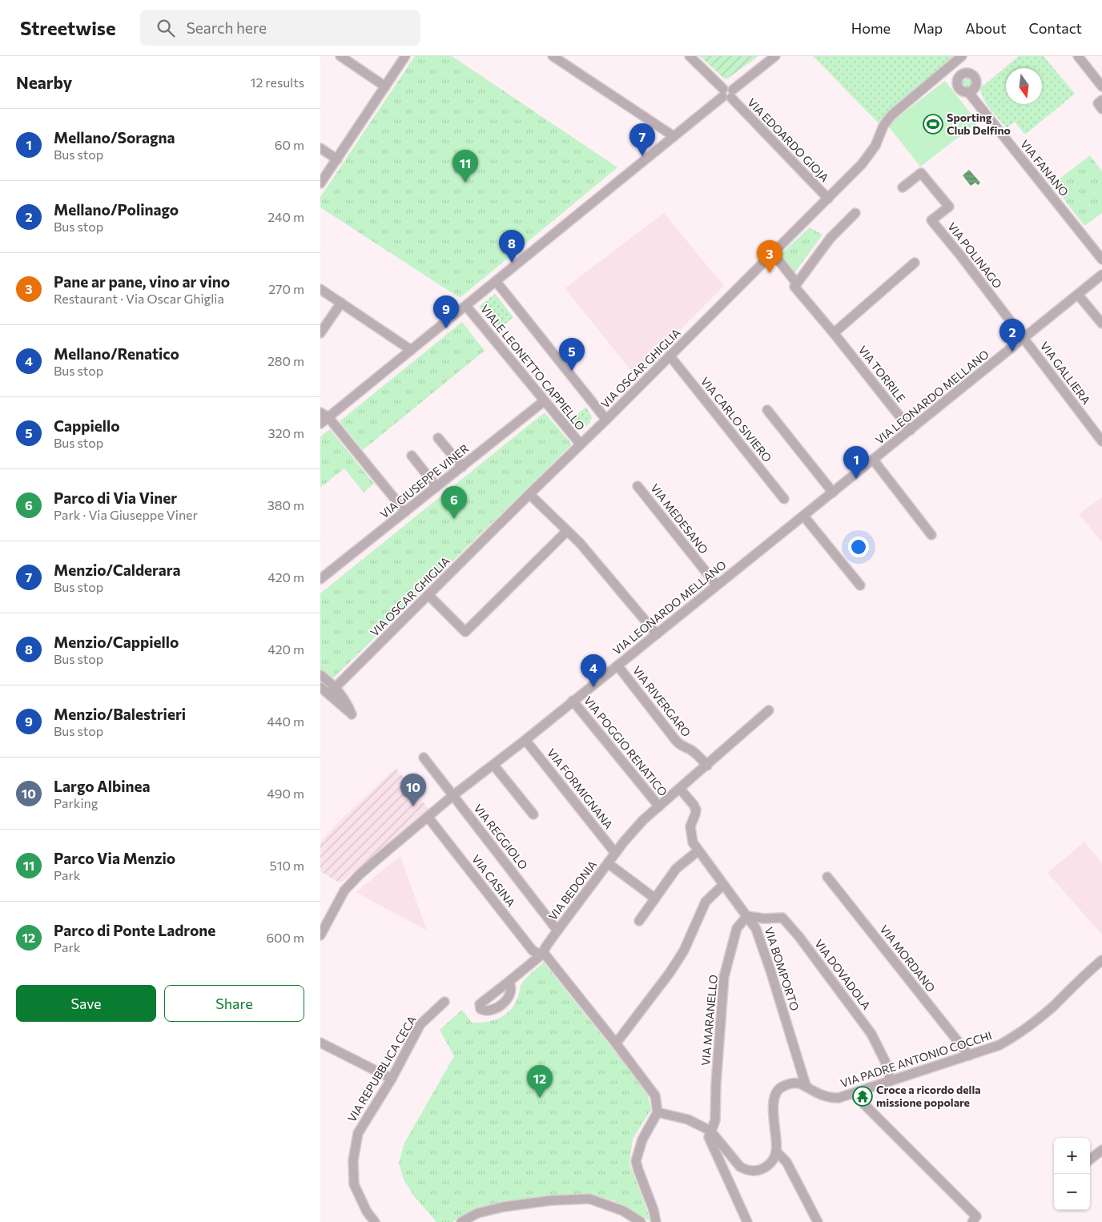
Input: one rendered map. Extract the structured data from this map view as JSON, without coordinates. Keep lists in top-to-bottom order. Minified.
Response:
{"streets":{"street":["VIA EDOARDO GIOJA","VIA FANANO","VIA POLINAGO","VIALE LEONETTO CAPPIELLO","VIA OSCAR GHIGLIA","VIA GALLIERA","VIA TORRILE","VIA LEONARDO MELLANO","VIA CARLO SIVIERO","VIA GIUSEPPE VINER","VIA MEDESANO","VIA RIVERGARO","VIA POGGIO RENATICO","VIA FORMIGNANA","VIA REGGIOLO","VIA CASINA","VIA BEDONIA","VIA MORDANO","VIA BOMPORTO","VIA DOVADOLA","VIA MARANELLO","VIA PADRE ANTONIO COCCHI","VIA REPUBBLICA CECA"]},"crossings":[["VIA EDOARDO GIOJA","VIA OSCAR GHIGLIA"],["VIA POLINAGO","VIA GALLIERA"],["VIA POLINAGO","VIA LEONARDO MELLANO"],["VIALE LEONETTO CAPPIELLO","VIA OSCAR GHIGLIA"],["VIALE LEONETTO CAPPIELLO","VIA GIUSEPPE VINER"],["VIA OSCAR GHIGLIA","VIA TORRILE"],["VIA OSCAR GHIGLIA","VIA CARLO SIVIERO"],["VIA GALLIERA","VIA LEONARDO MELLANO"],["VIA TORRILE","VIA LEONARDO MELLANO"],["VIA LEONARDO MELLANO","VIA MEDESANO"],["VIA LEONARDO MELLANO","VIA RIVERGARO"],["VIA LEONARDO MELLANO","VIA POGGIO RENATICO"],["VIA LEONARDO MELLANO","VIA FORMIGNANA"],["VIA LEONARDO MELLANO","VIA REGGIOLO"],["VIA LEONARDO MELLANO","VIA CASINA"],["VIA RIVERGARO","VIA BEDONIA"],["VIA POGGIO RENATICO","VIA BEDONIA"],["VIA FORMIGNANA","VIA BEDONIA"],["VIA REGGIOLO","VIA BEDONIA"],["VIA CASINA","VIA BEDONIA"],["VIA BEDONIA","VIA BOMPORTO"],["VIA MORDANO","VIA PADRE ANTONIO COCCHI"],["VIA BOMPORTO","VIA DOVADOLA"],["VIA BOMPORTO","VIA MARANELLO"],["VIA BOMPORTO","VIA PADRE ANTONIO COCCHI"],["VIA DOVADOLA","VIA MARANELLO"],["VIA DOVADOLA","VIA PADRE ANTONIO COCCHI"]],"places":{"sports":["Sporting Club Delfino"],"temple":["Croce a ricordo della missione popolare"]},"north":"bottom","page":{"header":"Streetwise","search":"Search here","nav":["Home","Map","About","Contact"],"heading":["Nearby","12 results"],"list":[{"mark":"1","name":"Mellano/Soragna","note":"Bus stop","value":"60 m"},{"mark":"2","name":"Mellano/Polinago","note":"Bus stop","value":"240 m"},{"mark":"3","name":"Pane ar pane, vino ar vino","note":"Restaurant · Via Oscar Ghiglia","value":"270 m"},{"mark":"4","name":"Mellano/Renatico","note":"Bus stop","value":"280 m"},{"mark":"5","name":"Cappiello","note":"Bus stop","value":"320 m"},{"mark":"6","name":"Parco di Via Viner","note":"Park · Via Giuseppe Viner","value":"380 m"},{"mark":"7","name":"Menzio/Calderara","note":"Bus stop","value":"420 m"},{"mark":"8","name":"Menzio/Cappiello","note":"Bus stop","value":"420 m"},{"mark":"9","name":"Menzio/Balestrieri","note":"Bus stop","value":"440 m"},{"mark":"10","name":"Largo Albinea","note":"Parking","value":"490 m"},{"mark":"11","name":"Parco Via Menzio","note":"Park","value":"510 m"},{"mark":"12","name":"Parco di Ponte Ladrone","note":"Park","value":"600 m"}],"pins":["7","11","8","3","9","2","5","1","6","4","10","12"],"buttons":["Save","Share"],"map_buttons":["+","−"]}}
